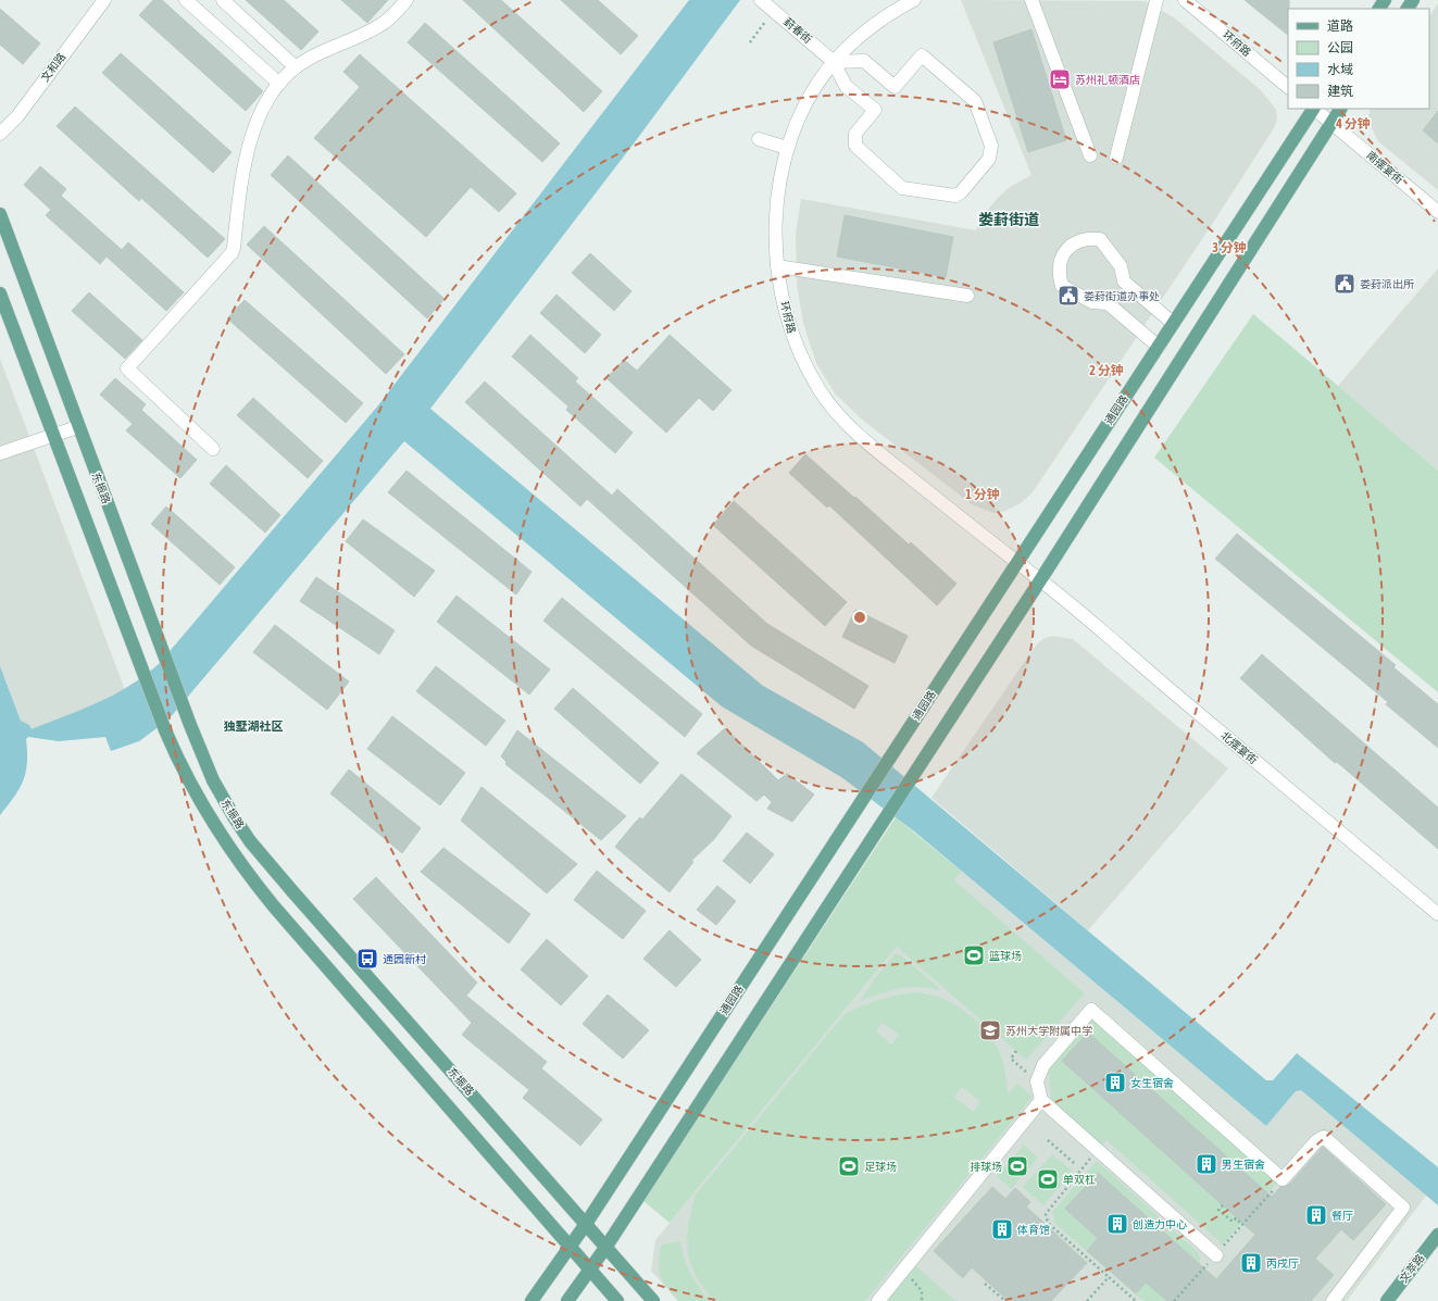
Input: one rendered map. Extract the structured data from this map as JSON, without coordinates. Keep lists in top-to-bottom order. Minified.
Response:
{"streets":{"main road":["通园路","东振路","文萃路"],"street":["葑春街","环府路","文和路","南摆宴街","北摆宴街"]},"crossings":[["葑春街","环府路"],["环府路","通园路"],["环府路","北摆宴街"],["通园路","东振路"]],"districts":["娄葑街道","独墅湖社区"],"places":{"hotel":["苏州礼顿酒店"],"public building":["娄葑派出所","娄葑街道办事处"],"sports":["篮球场","足球场","排球场","单双杠"],"bus stop":["通园新村"],"school or university":["苏州大学附属中学"],"building":["女生宿舍","男生宿舍","餐厅","创造力中心","体育馆","丙戌厅"]},"legend":["道路","公园","水域","建筑"],"rings":["4 分钟","3 分钟","2 分钟","1 分钟"]}
